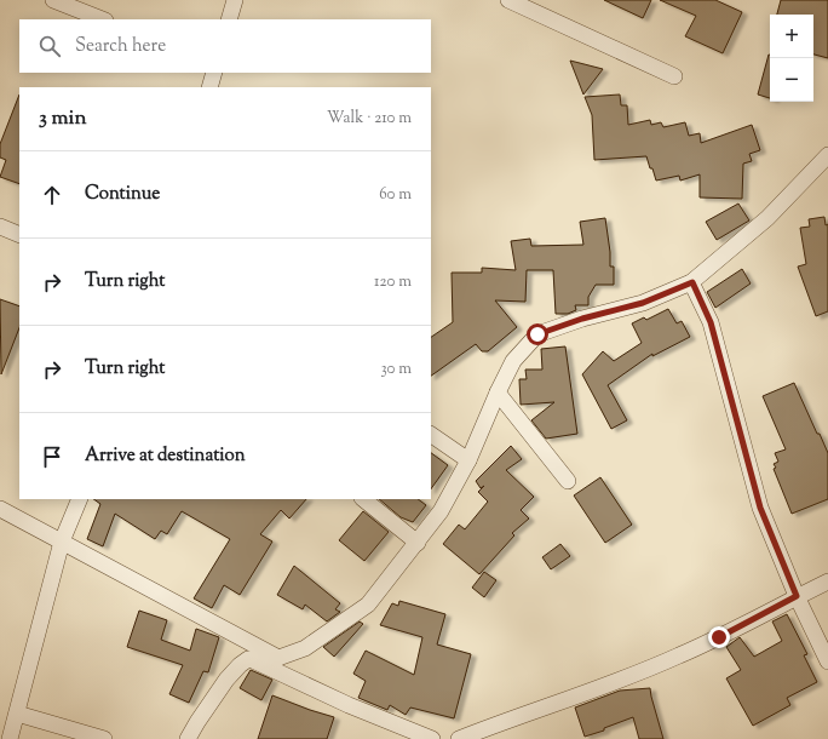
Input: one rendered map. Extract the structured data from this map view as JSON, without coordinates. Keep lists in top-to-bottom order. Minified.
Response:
{"page":{"map_buttons":["+","−"],"search":"Search here","heading":["3 min","Walk · 210 m"],"list":[["Continue","60 m"],["Turn right","120 m"],["Turn right","30 m"],"Arrive at destination"]}}
